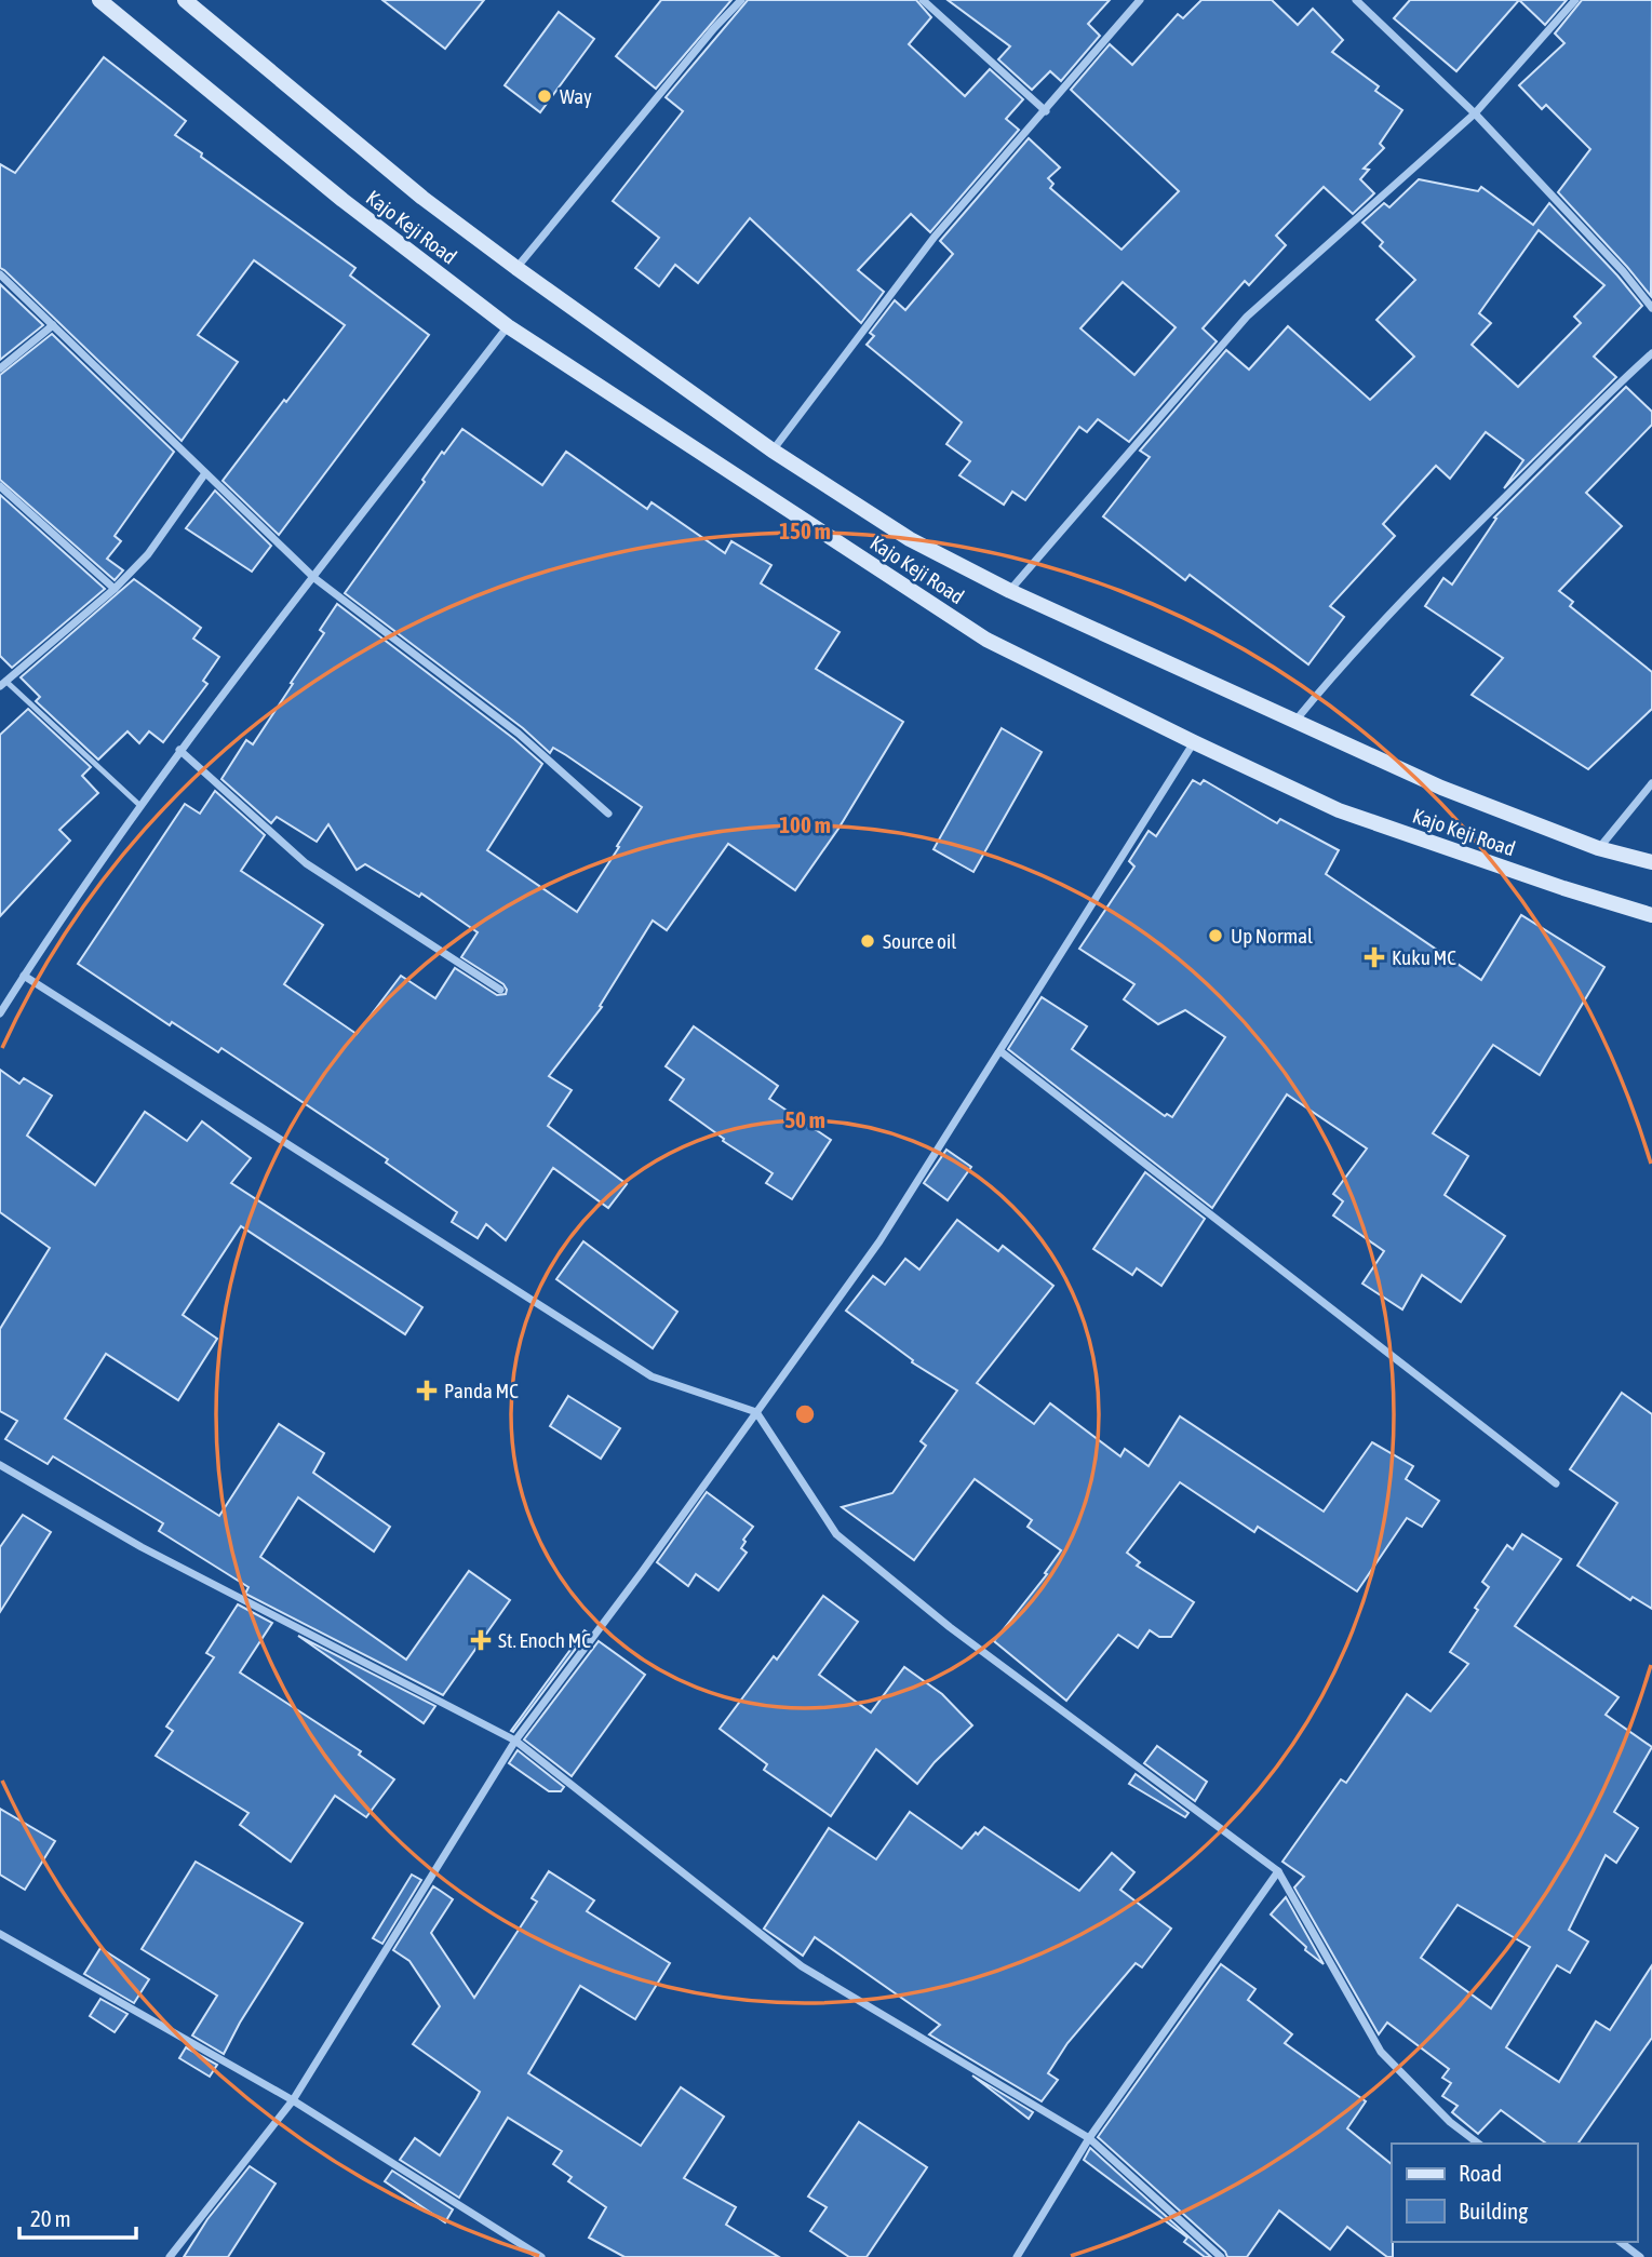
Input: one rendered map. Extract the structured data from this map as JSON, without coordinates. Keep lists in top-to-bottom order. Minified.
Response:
{"streets":{"main road":["Kajo Keji Road"]},"places":{"other":["Way","Up Normal","Source oil"],"health":["Kuku MC","Panda MC","St. Enoch MC"]},"legend":["Road","Building"],"scale_bar":"20 m","rings":["150 m","100 m","50 m"]}
